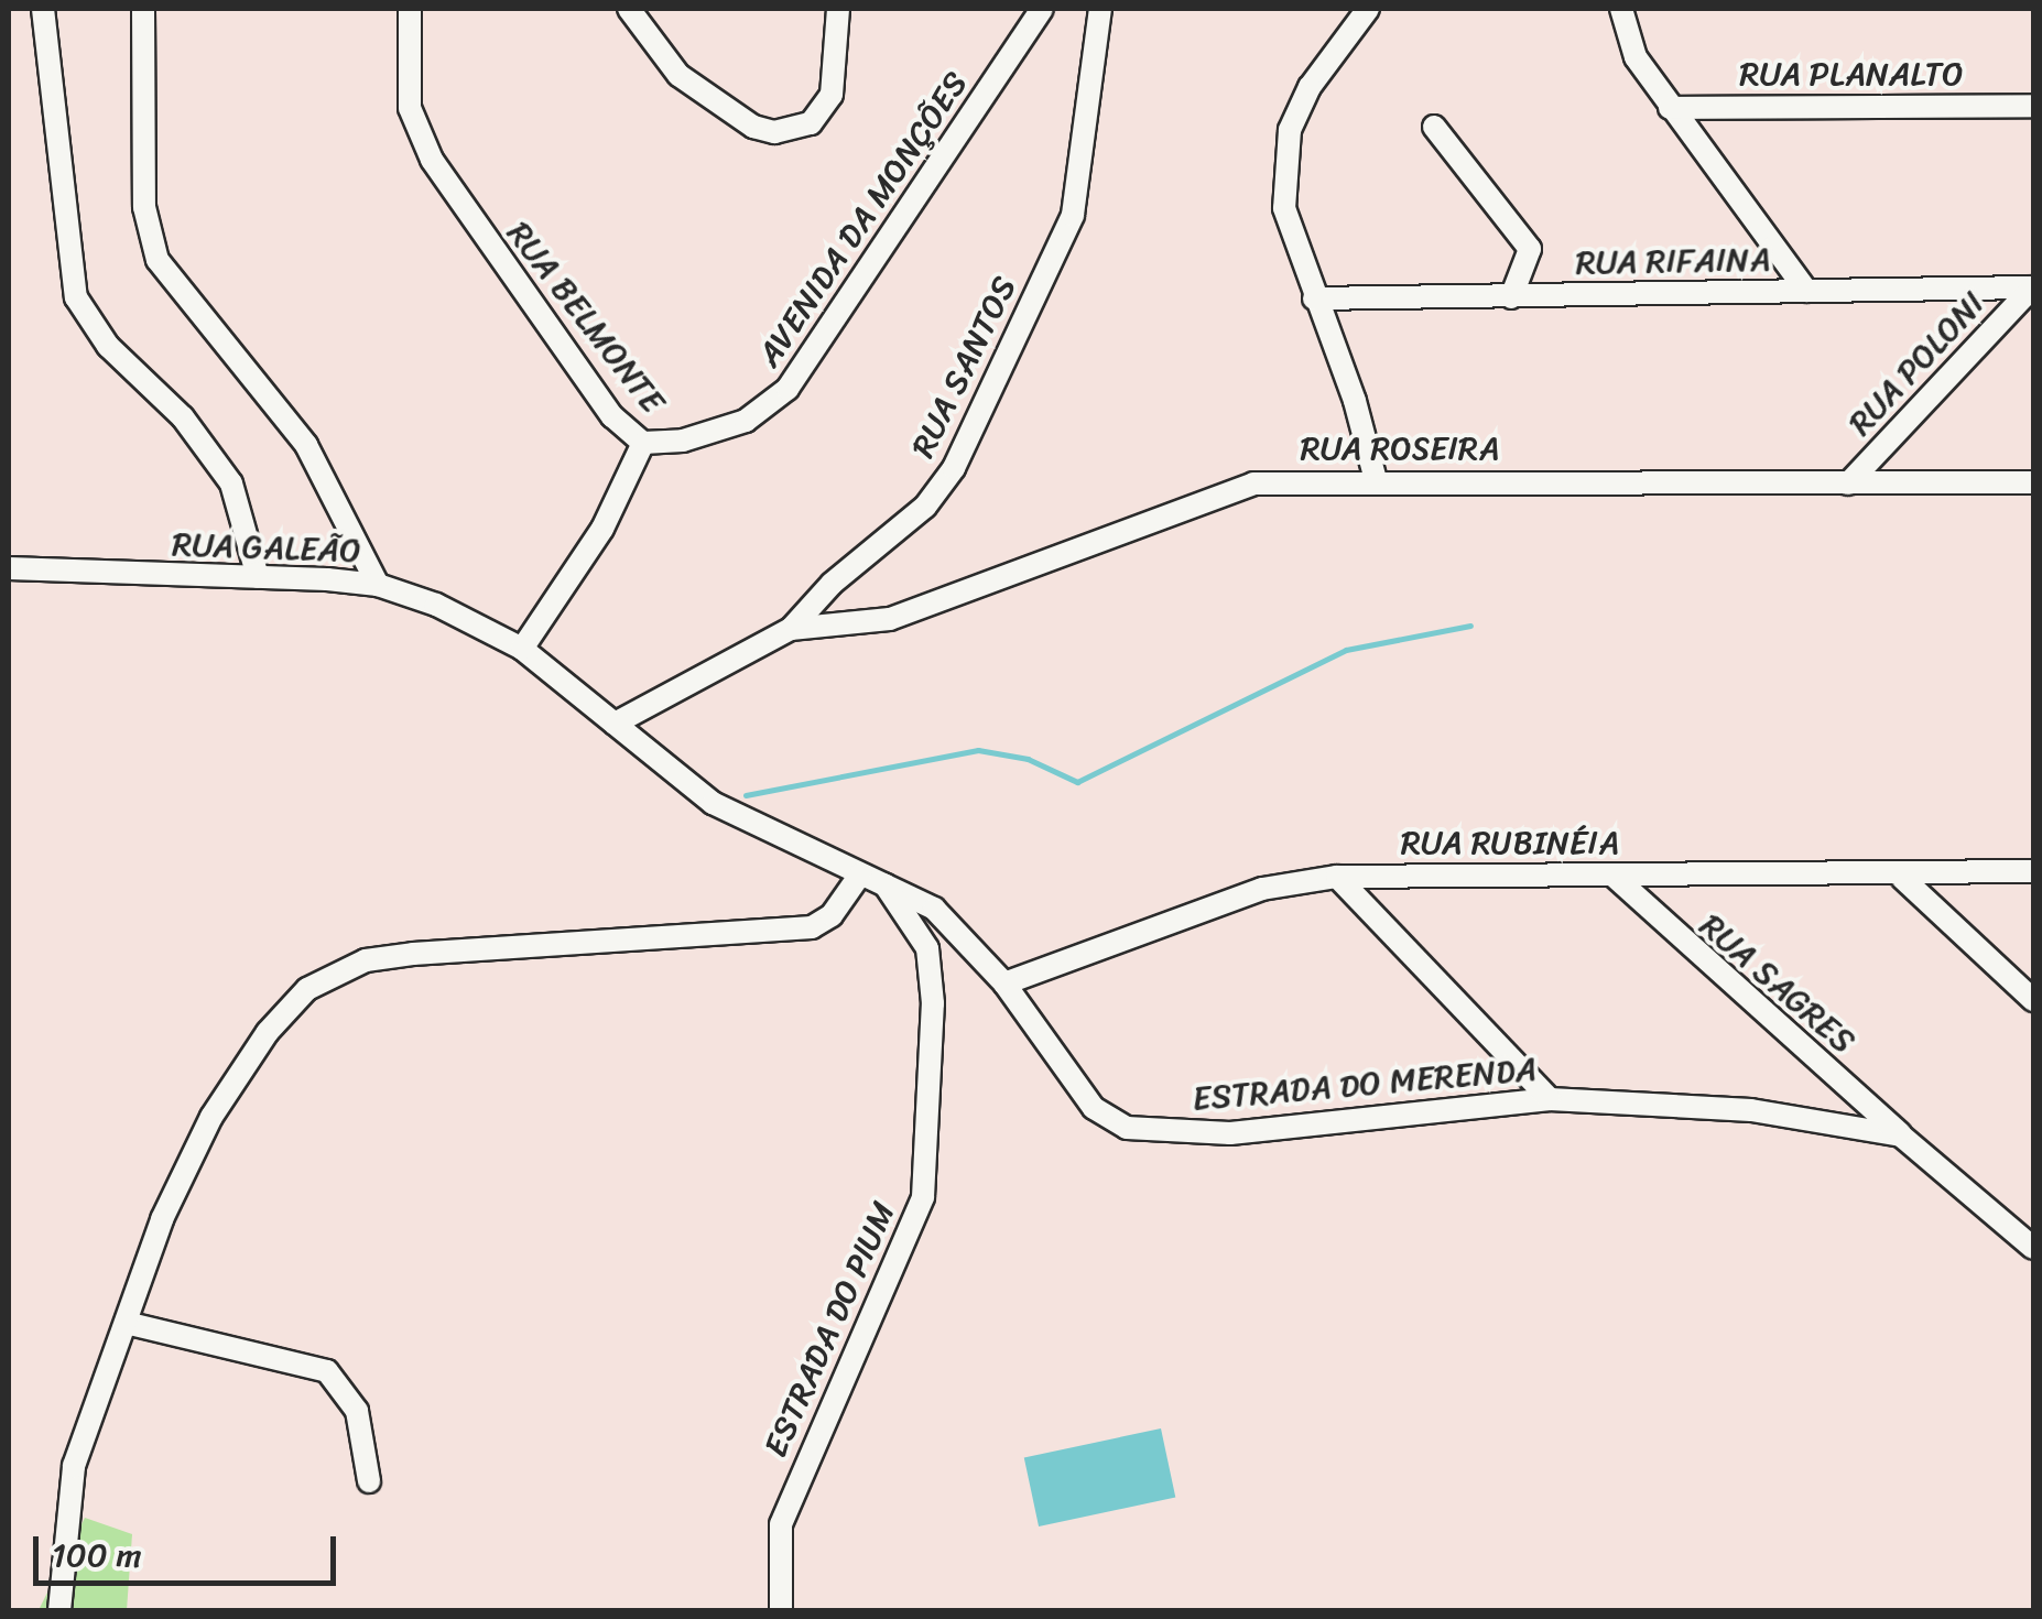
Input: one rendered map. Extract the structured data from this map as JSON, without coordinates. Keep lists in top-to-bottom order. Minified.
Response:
{"streets":{"street":["RUA PLANALTO","AVENIDA DA MONÇÕES","RUA RIFAINA","RUA BELMONTE","RUA POLONI","RUA SANTOS","RUA ROSEIRA","RUA GALEÃO","RUA RUBINÉIA","RUA SAGRES","ESTRADA DO MERENDA","ESTRADA DO PIUM"]},"crossings":[["AVENIDA DA MONÇÕES","RUA BELMONTE"],["RUA RIFAINA","RUA POLONI"],["RUA BELMONTE","RUA GALEÃO"],["RUA POLONI","RUA ROSEIRA"],["RUA SANTOS","RUA ROSEIRA"],["RUA SANTOS","RUA GALEÃO"],["RUA SANTOS","ESTRADA DO MERENDA"],["RUA GALEÃO","ESTRADA DO MERENDA"],["RUA RUBINÉIA","RUA SAGRES"],["RUA RUBINÉIA","ESTRADA DO MERENDA"],["RUA SAGRES","ESTRADA DO MERENDA"],["ESTRADA DO MERENDA","ESTRADA DO PIUM"]],"scale_bar":"100 m"}
